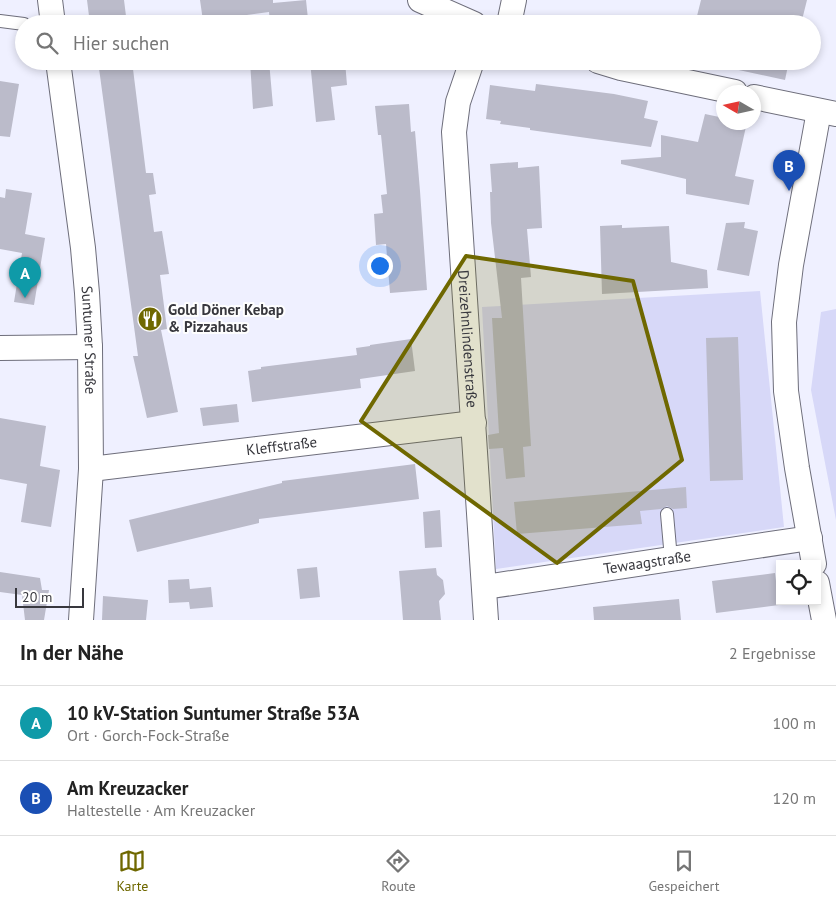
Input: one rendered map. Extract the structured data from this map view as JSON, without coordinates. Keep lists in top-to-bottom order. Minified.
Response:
{"streets":{"street":["Dreizehnlindenstraße","Suntumer Straße","Kleffstraße","Tewaagstraße"]},"crossings":[["Dreizehnlindenstraße","Kleffstraße"],["Dreizehnlindenstraße","Tewaagstraße"],["Suntumer Straße","Kleffstraße"]],"places":{"restaurant":["Gold Döner Kebap & Pizzahaus"]},"scale_bar":"20 m","north":"left","page":{"search":"Hier suchen","pins":["B","A"],"scale":"20 m","heading":["In der Nähe","2 Ergebnisse"],"list":[{"mark":"A","name":"10 kV-Station Suntumer Straße 53A","note":"Ort · Gorch-Fock-Straße","value":"100 m"},{"mark":"B","name":"Am Kreuzacker","note":"Haltestelle · Am Kreuzacker","value":"120 m"}],"nav":["Karte","Route","Gespeichert"]}}
